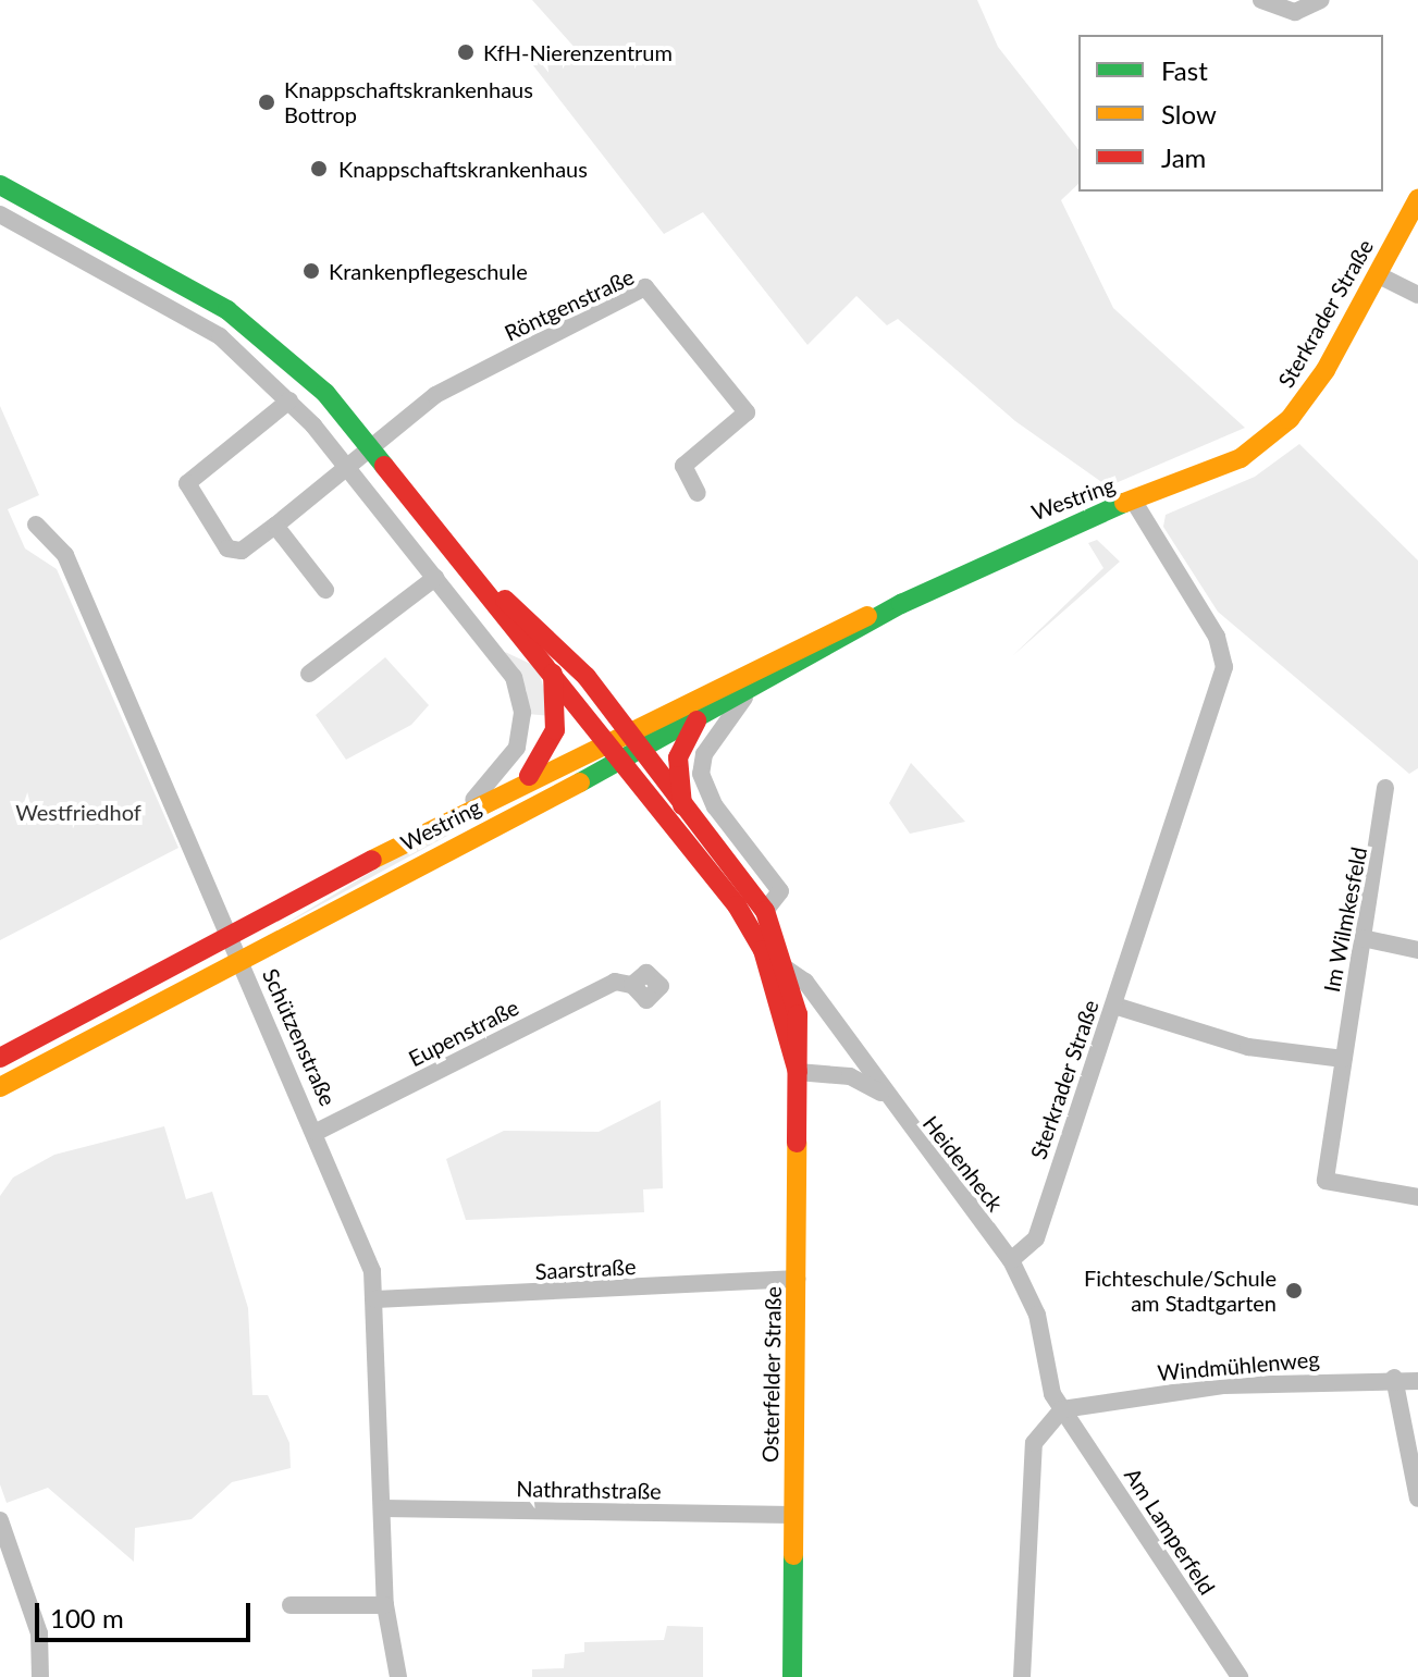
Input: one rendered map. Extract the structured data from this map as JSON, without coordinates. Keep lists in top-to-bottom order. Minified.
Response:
{"streets":{"main road":["Sterkrader Straße","Westring","Osterfelder Straße"],"street":["Röntgenstraße","Im Wilmkesfeld","Eupenstraße","Schützenstraße","Heidenheck","Saarstraße","Windmühlenweg","Nathrathstraße","Am Lamperfeld"]},"crossings":[["Röntgenstraße","Osterfelder Straße"],["Sterkrader Straße","Westring"],["Sterkrader Straße","Heidenheck"],["Westring","Schützenstraße"],["Westring","Osterfelder Straße"],["Eupenstraße","Schützenstraße"],["Schützenstraße","Saarstraße"],["Schützenstraße","Nathrathstraße"],["Heidenheck","Osterfelder Straße"],["Saarstraße","Osterfelder Straße"],["Windmühlenweg","Am Lamperfeld"],["Osterfelder Straße","Nathrathstraße"]],"parks":["Westfriedhof"],"places":["KfH-Nierenzentrum","Knappschaftskrankenhaus Bottrop","Knappschaftskrankenhaus","Krankenpflegeschule","Fichteschule/Schule am Stadtgarten"],"legend":["Fast","Slow","Jam"],"scale_bar":"100 m"}
